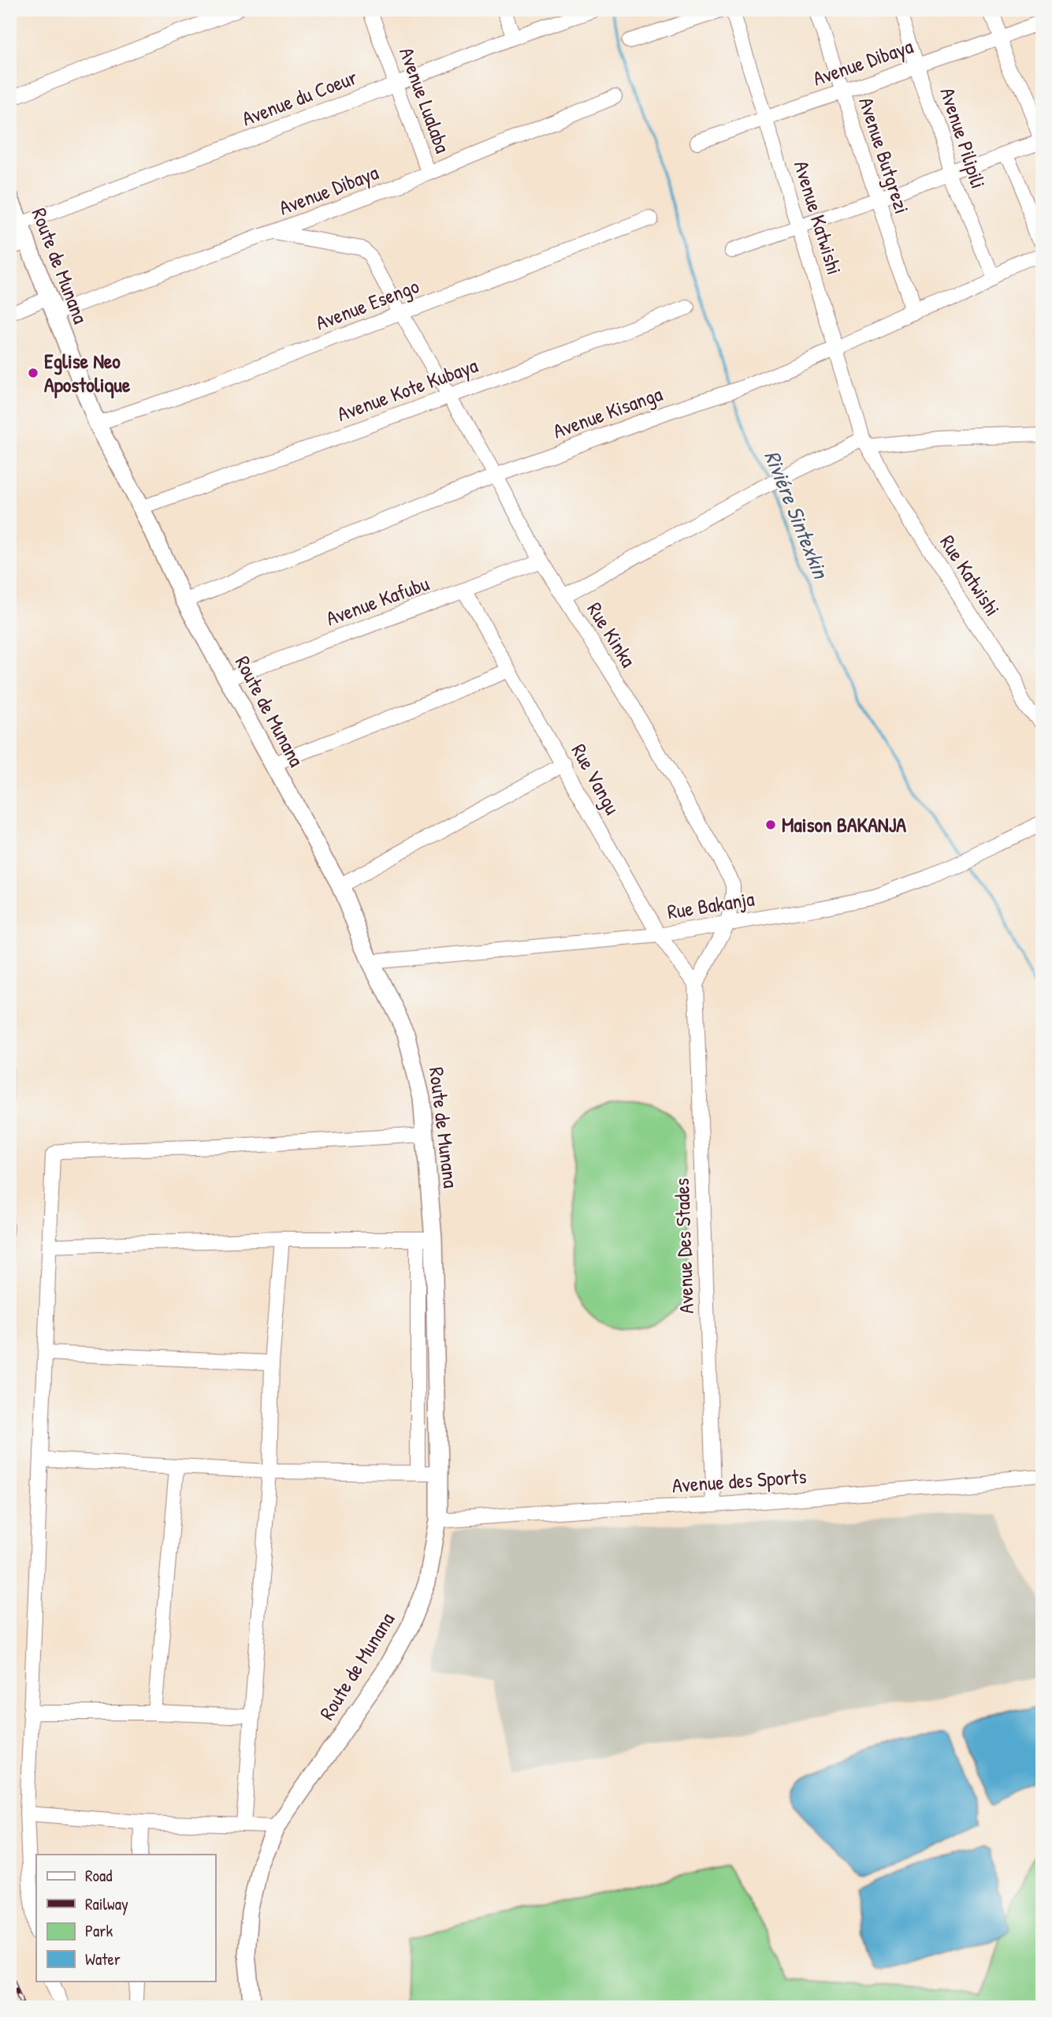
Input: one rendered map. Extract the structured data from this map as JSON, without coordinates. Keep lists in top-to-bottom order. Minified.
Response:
{"streets":{"main road":["Route de Munana"],"street":["Avenue Dibaya","Avenue du Coeur","Avenue Lualaba","Avenue Pilipili","Avenue Butgrezi","Avenue Katwishi","Avenue Esengo","Avenue Kote Kubaya","Avenue Kisanga","Rue Katwishi","Avenue Kafubu","Rue Kinka","Rue Vangu","Rue Bakanja","Avenue Des Stades","Avenue des Sports"]},"crossings":[["Avenue Dibaya","Avenue Lualaba"],["Avenue Dibaya","Avenue Pilipili"],["Avenue Dibaya","Avenue Butgrezi"],["Avenue Dibaya","Avenue Katwishi"],["Avenue Dibaya","Route de Munana"],["Avenue Dibaya","Rue Kinka"],["Avenue du Coeur","Avenue Lualaba"],["Avenue du Coeur","Route de Munana"],["Avenue Pilipili","Avenue Kisanga"],["Avenue Butgrezi","Avenue Kisanga"],["Avenue Katwishi","Avenue Kisanga"],["Avenue Katwishi","Rue Katwishi"],["Route de Munana","Avenue Esengo"],["Route de Munana","Avenue Kote Kubaya"],["Route de Munana","Avenue Kisanga"],["Route de Munana","Avenue Kafubu"],["Route de Munana","Rue Bakanja"],["Route de Munana","Avenue des Sports"],["Avenue Esengo","Rue Kinka"],["Avenue Kote Kubaya","Rue Kinka"],["Avenue Kisanga","Rue Kinka"],["Avenue Kafubu","Rue Kinka"],["Avenue Kafubu","Rue Vangu"],["Rue Kinka","Rue Vangu"],["Rue Kinka","Rue Bakanja"],["Rue Kinka","Avenue Des Stades"],["Rue Vangu","Rue Bakanja"],["Rue Vangu","Avenue Des Stades"],["Avenue Des Stades","Avenue des Sports"]],"water":["Riviére Sintexkin"],"places":["Eglise Neo Apostolique","Maison BAKANJA"],"legend":["Road","Railway","Park","Water"]}
